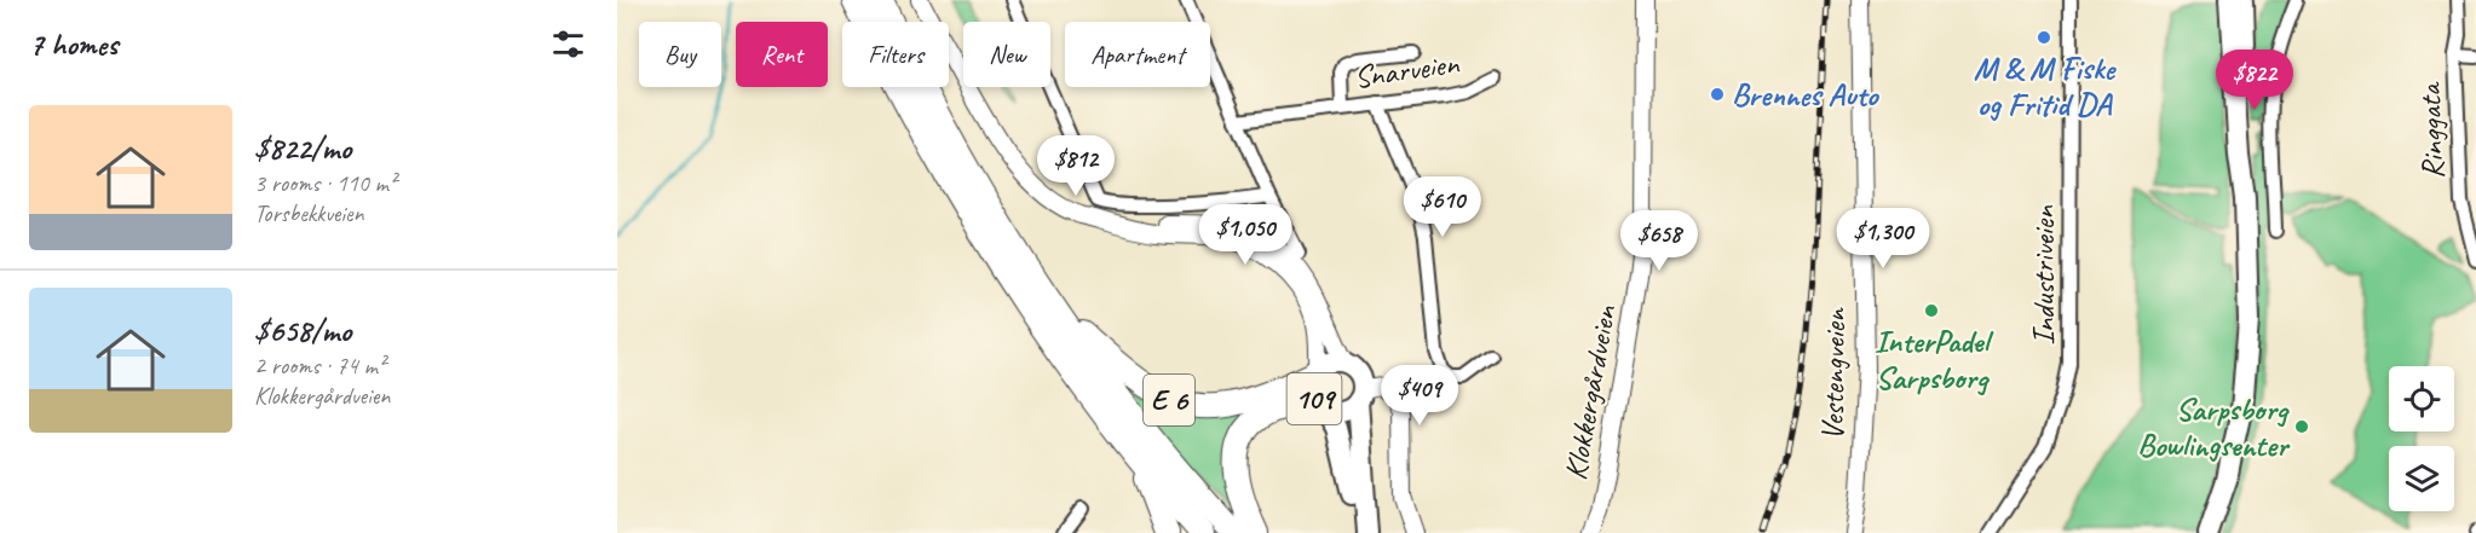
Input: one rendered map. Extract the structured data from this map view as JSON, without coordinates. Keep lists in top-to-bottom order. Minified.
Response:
{"streets":{"highway":["E 6"],"main road":["109"],"street":["Snarveien","Ringgata","Industriveien","Vestengveien","Klokkergårdveien"]},"crossings":[["109","E 6"]],"places":["M & M Fiske og Fritid DA","Brennes Auto","InterPadel Sarpsborg","Sarpsborg Bowlingsenter"],"page":{"heading":"7 homes","chip":["Buy","Rent","Filters","New","Apartment"],"price":["$822","$812","$610","$1,050","$1,300","$658","$409"],"list":[{"name":"$822/mo","note":"3 rooms · 110 m² · Torsbekkveien"},{"name":"$658/mo","note":"2 rooms · 74 m² · Klokkergårdveien"}]}}
